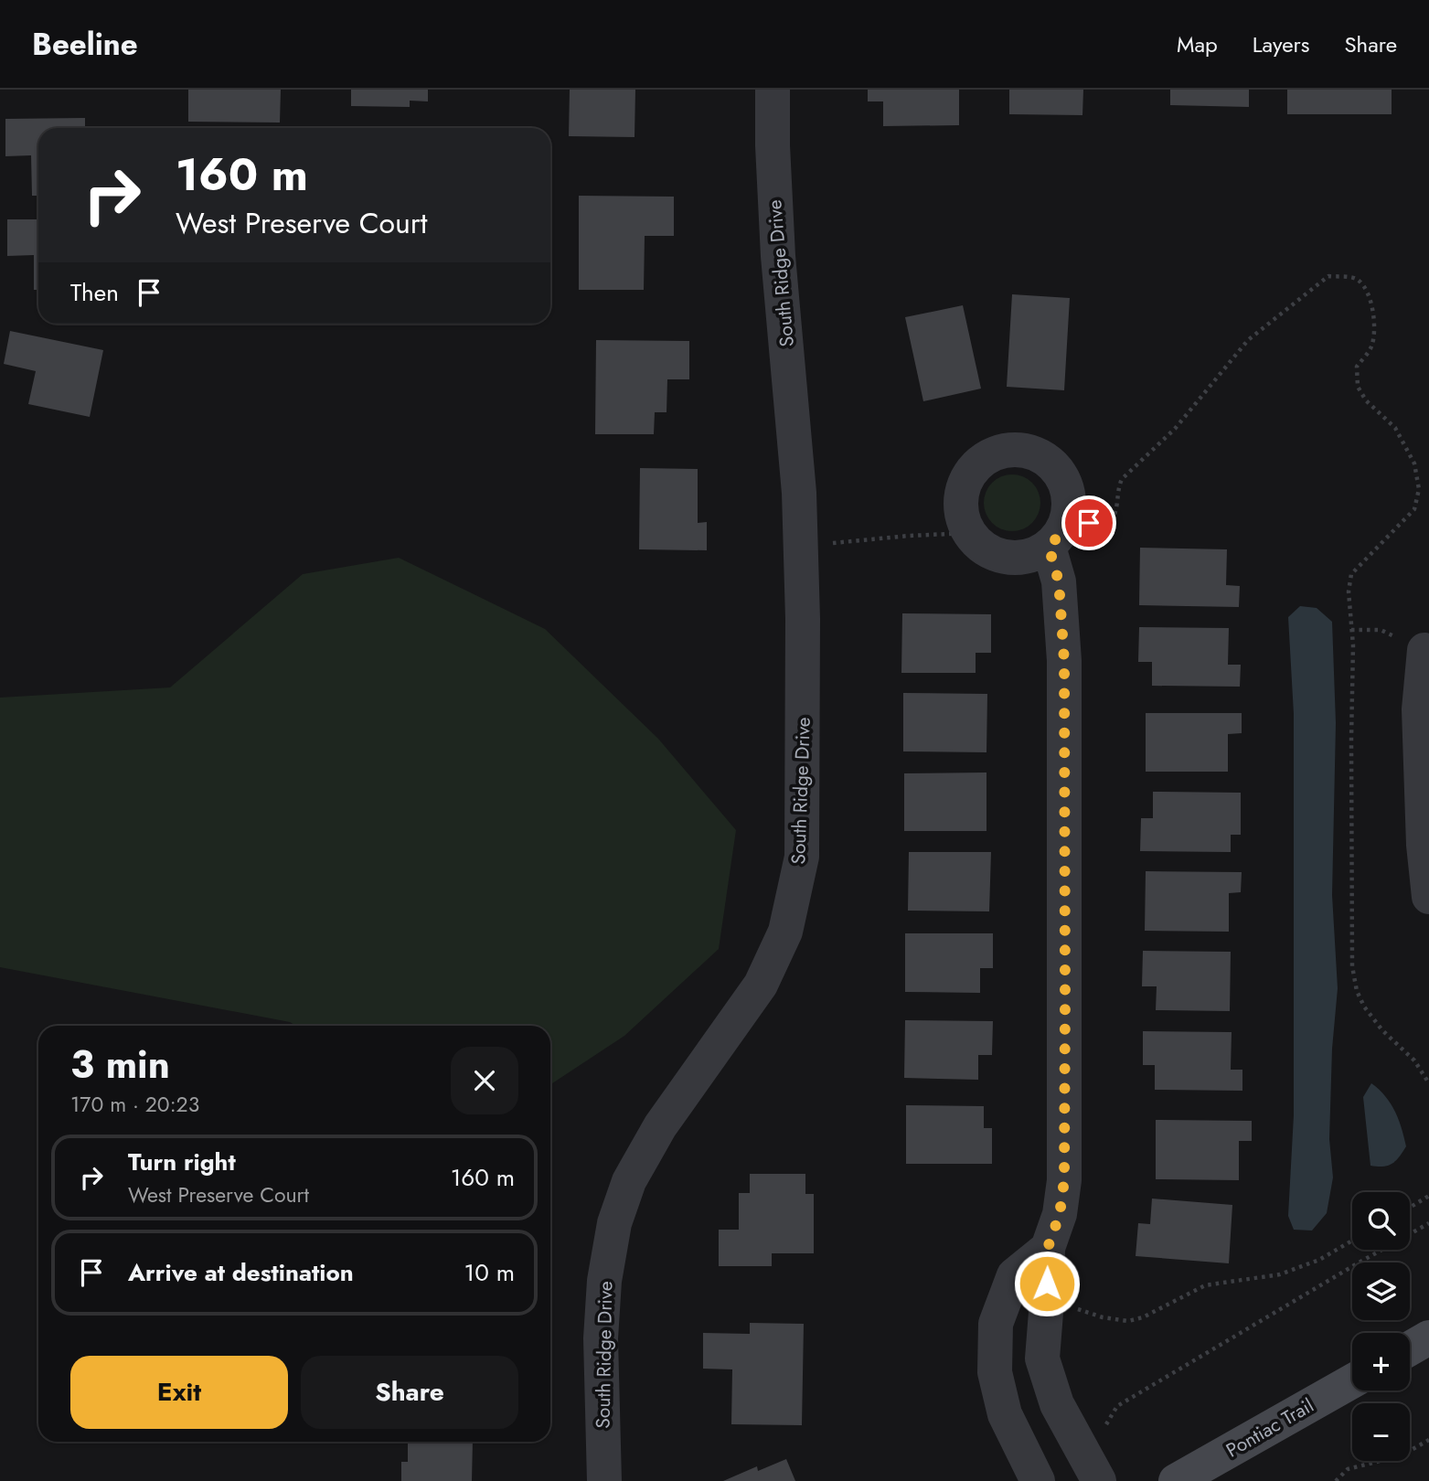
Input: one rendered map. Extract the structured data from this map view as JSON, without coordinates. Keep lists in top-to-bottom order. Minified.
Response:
{"streets":{"main road":["Pontiac Trail"],"street":["South Ridge Drive"]},"page":{"header":"Beeline","nav":["Map","Layers","Share"],"turn":["160 m","West Preserve Court"],"then":"Then","heading":["3 min","170 m · 20:23"],"list":[{"name":"Turn right","note":"West Preserve Court","value":"160 m"},{"name":"Arrive at destination","value":"10 m"}],"map_buttons":["+","−"],"buttons":["Exit","Share"]}}
